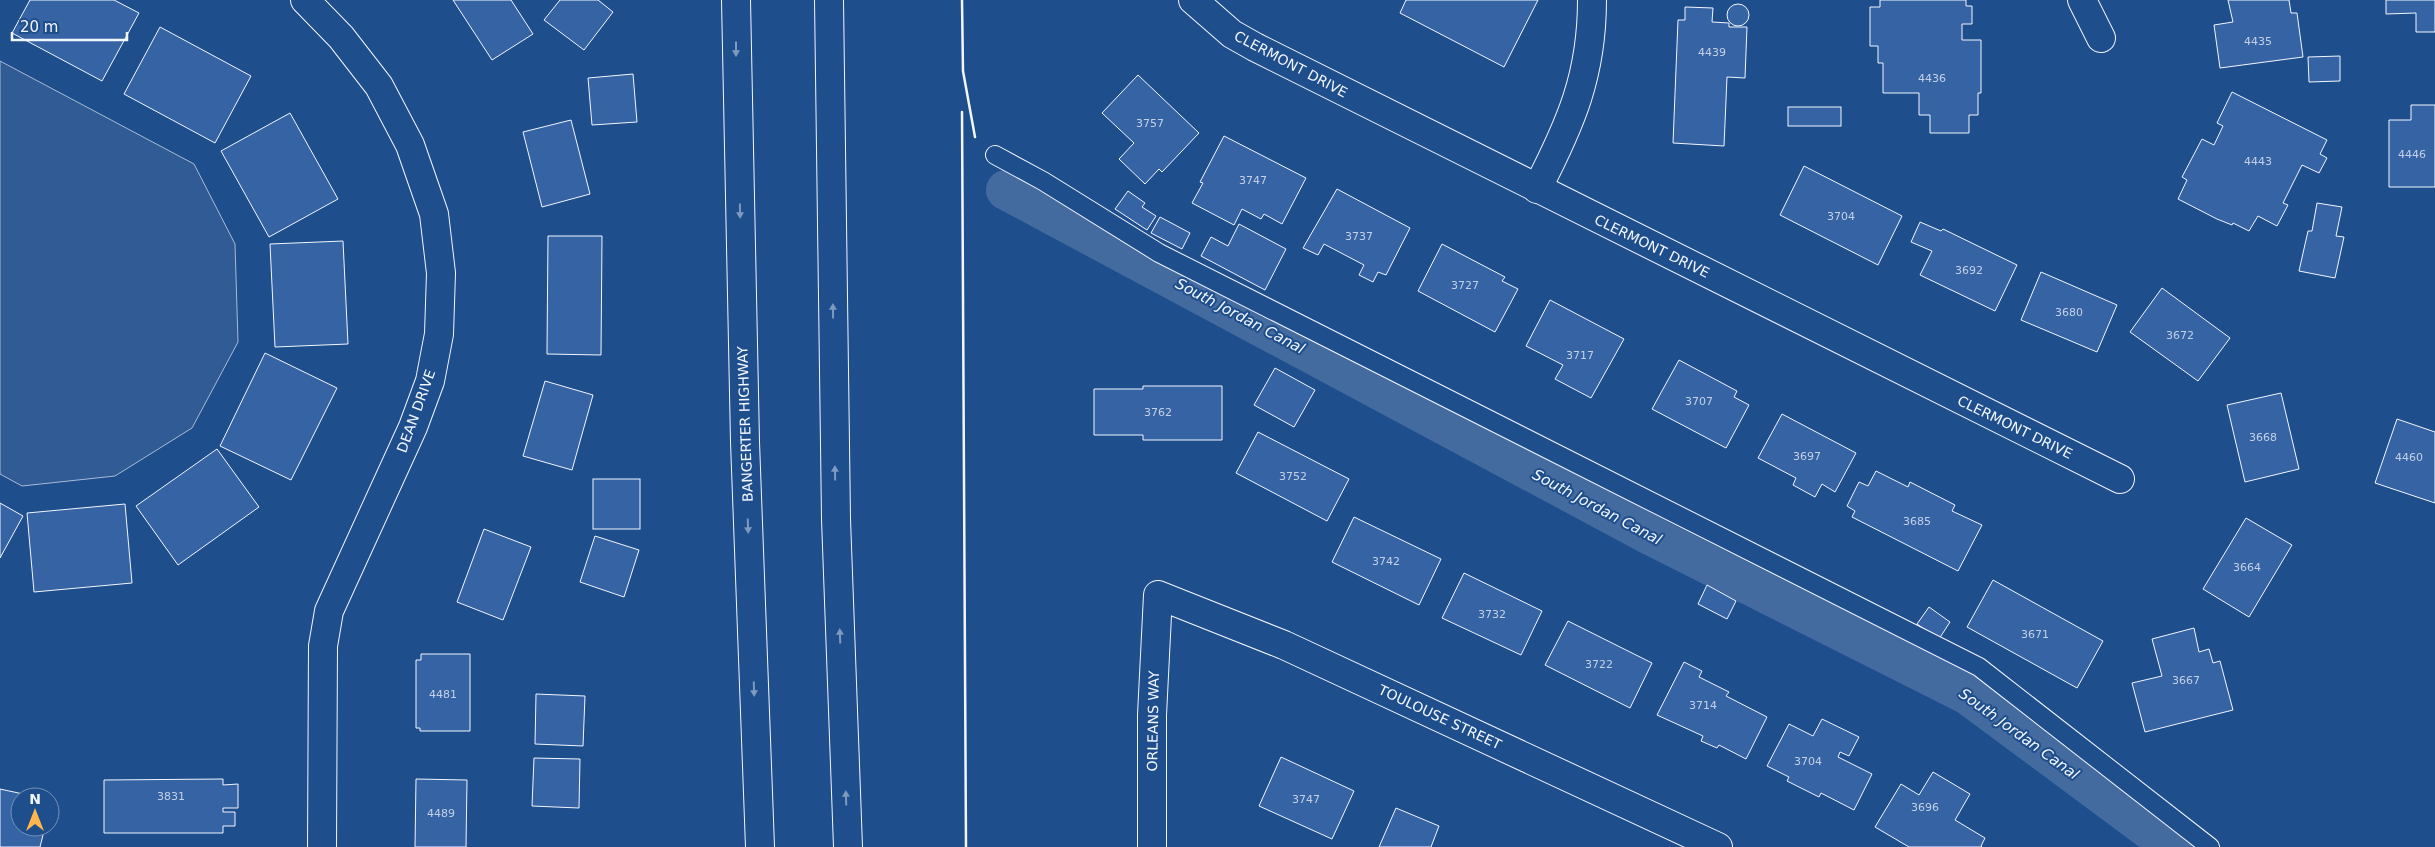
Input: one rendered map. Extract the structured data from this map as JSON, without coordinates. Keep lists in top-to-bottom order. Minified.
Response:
{"streets":{"main road":["CLERMONT DRIVE","DEAN DRIVE","BANGERTER HIGHWAY","TOULOUSE STREET","ORLEANS WAY"]},"crossings":[["TOULOUSE STREET","ORLEANS WAY"]],"water":["South Jordan Canal"],"house_numbers":["4435","4439","4436","3757","4446","4443","3747","3704","3737","3692","3727","3680","3672","3717","3707","3762","3668","3697","4460","3752","3685","3742","3664","3732","3671","3722","3667","4481","3714","3704","3831","3747","3696","4489"],"scale_bar":"20 m","north":"top"}
